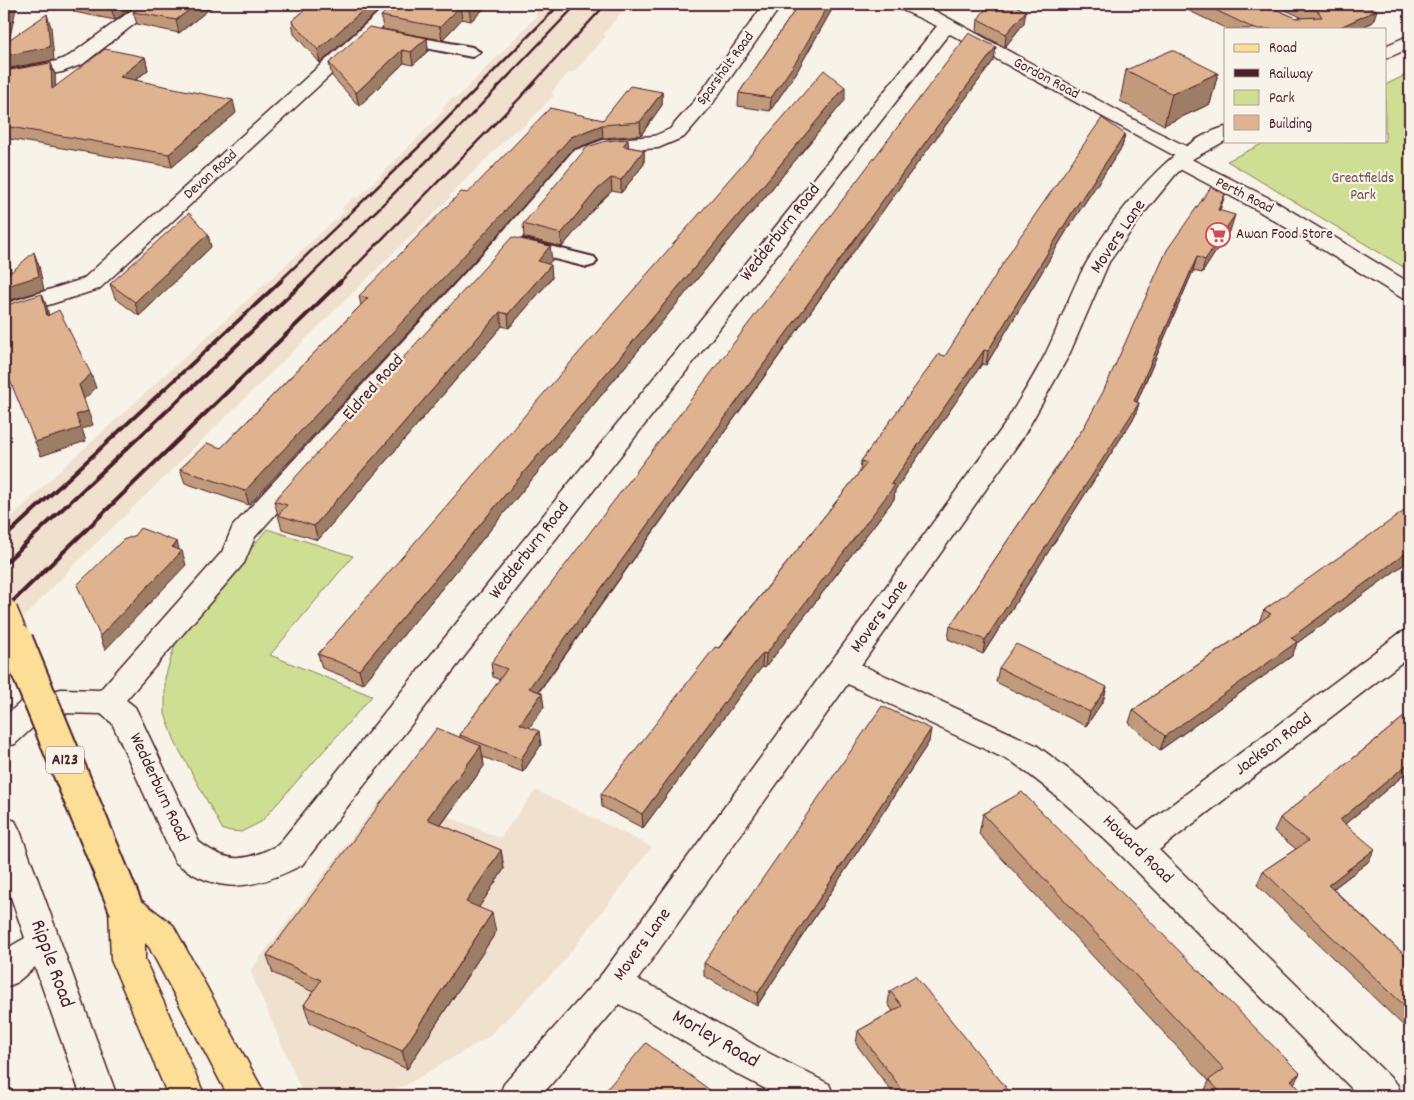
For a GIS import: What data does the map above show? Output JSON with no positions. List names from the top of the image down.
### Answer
{
  "streets": {
    "main road": ["A123"],
    "street": [
      "Sparsholt Road",
      "Gordon Road",
      "Devon Road",
      "Perth Road",
      "Wedderburn Road",
      "Movers Lane",
      "Eldred Road",
      "Jackson Road",
      "Howard Road",
      "Ripple Road",
      "Morley Road"
    ]
  },
  "crossings": [
    ["Sparsholt Road", "Eldred Road"],
    ["Gordon Road", "Perth Road"],
    ["Gordon Road", "Wedderburn Road"],
    ["Gordon Road", "Movers Lane"],
    ["Perth Road", "Movers Lane"],
    ["Wedderburn Road", "Eldred Road"],
    ["Movers Lane", "Howard Road"],
    ["Movers Lane", "Morley Road"],
    ["Jackson Road", "Howard Road"]
  ],
  "parks": ["Greatfields Park"],
  "places": {
    "supermarket": ["Awan Food Store"]
  },
  "legend": [
    "Road",
    "Railway",
    "Park",
    "Building"
  ]
}
